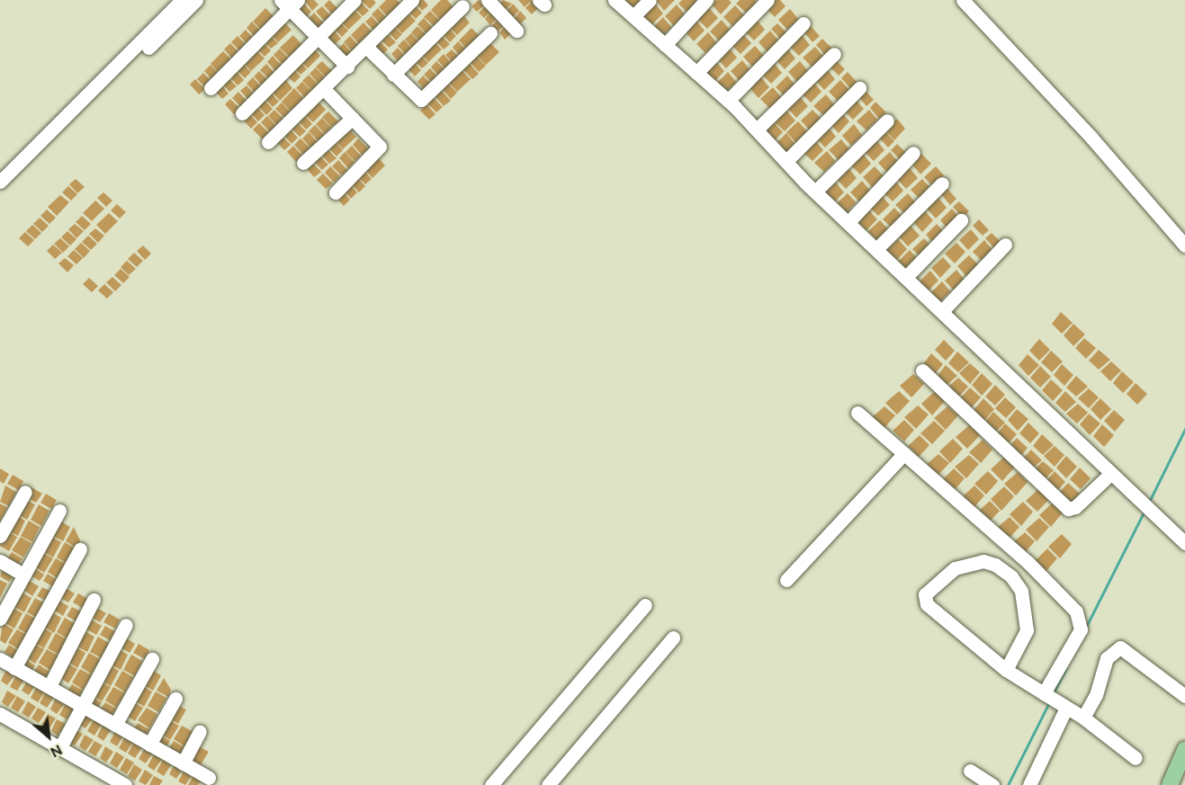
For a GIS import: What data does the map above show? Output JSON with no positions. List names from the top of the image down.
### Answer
{
  "north": "bottom right"
}
